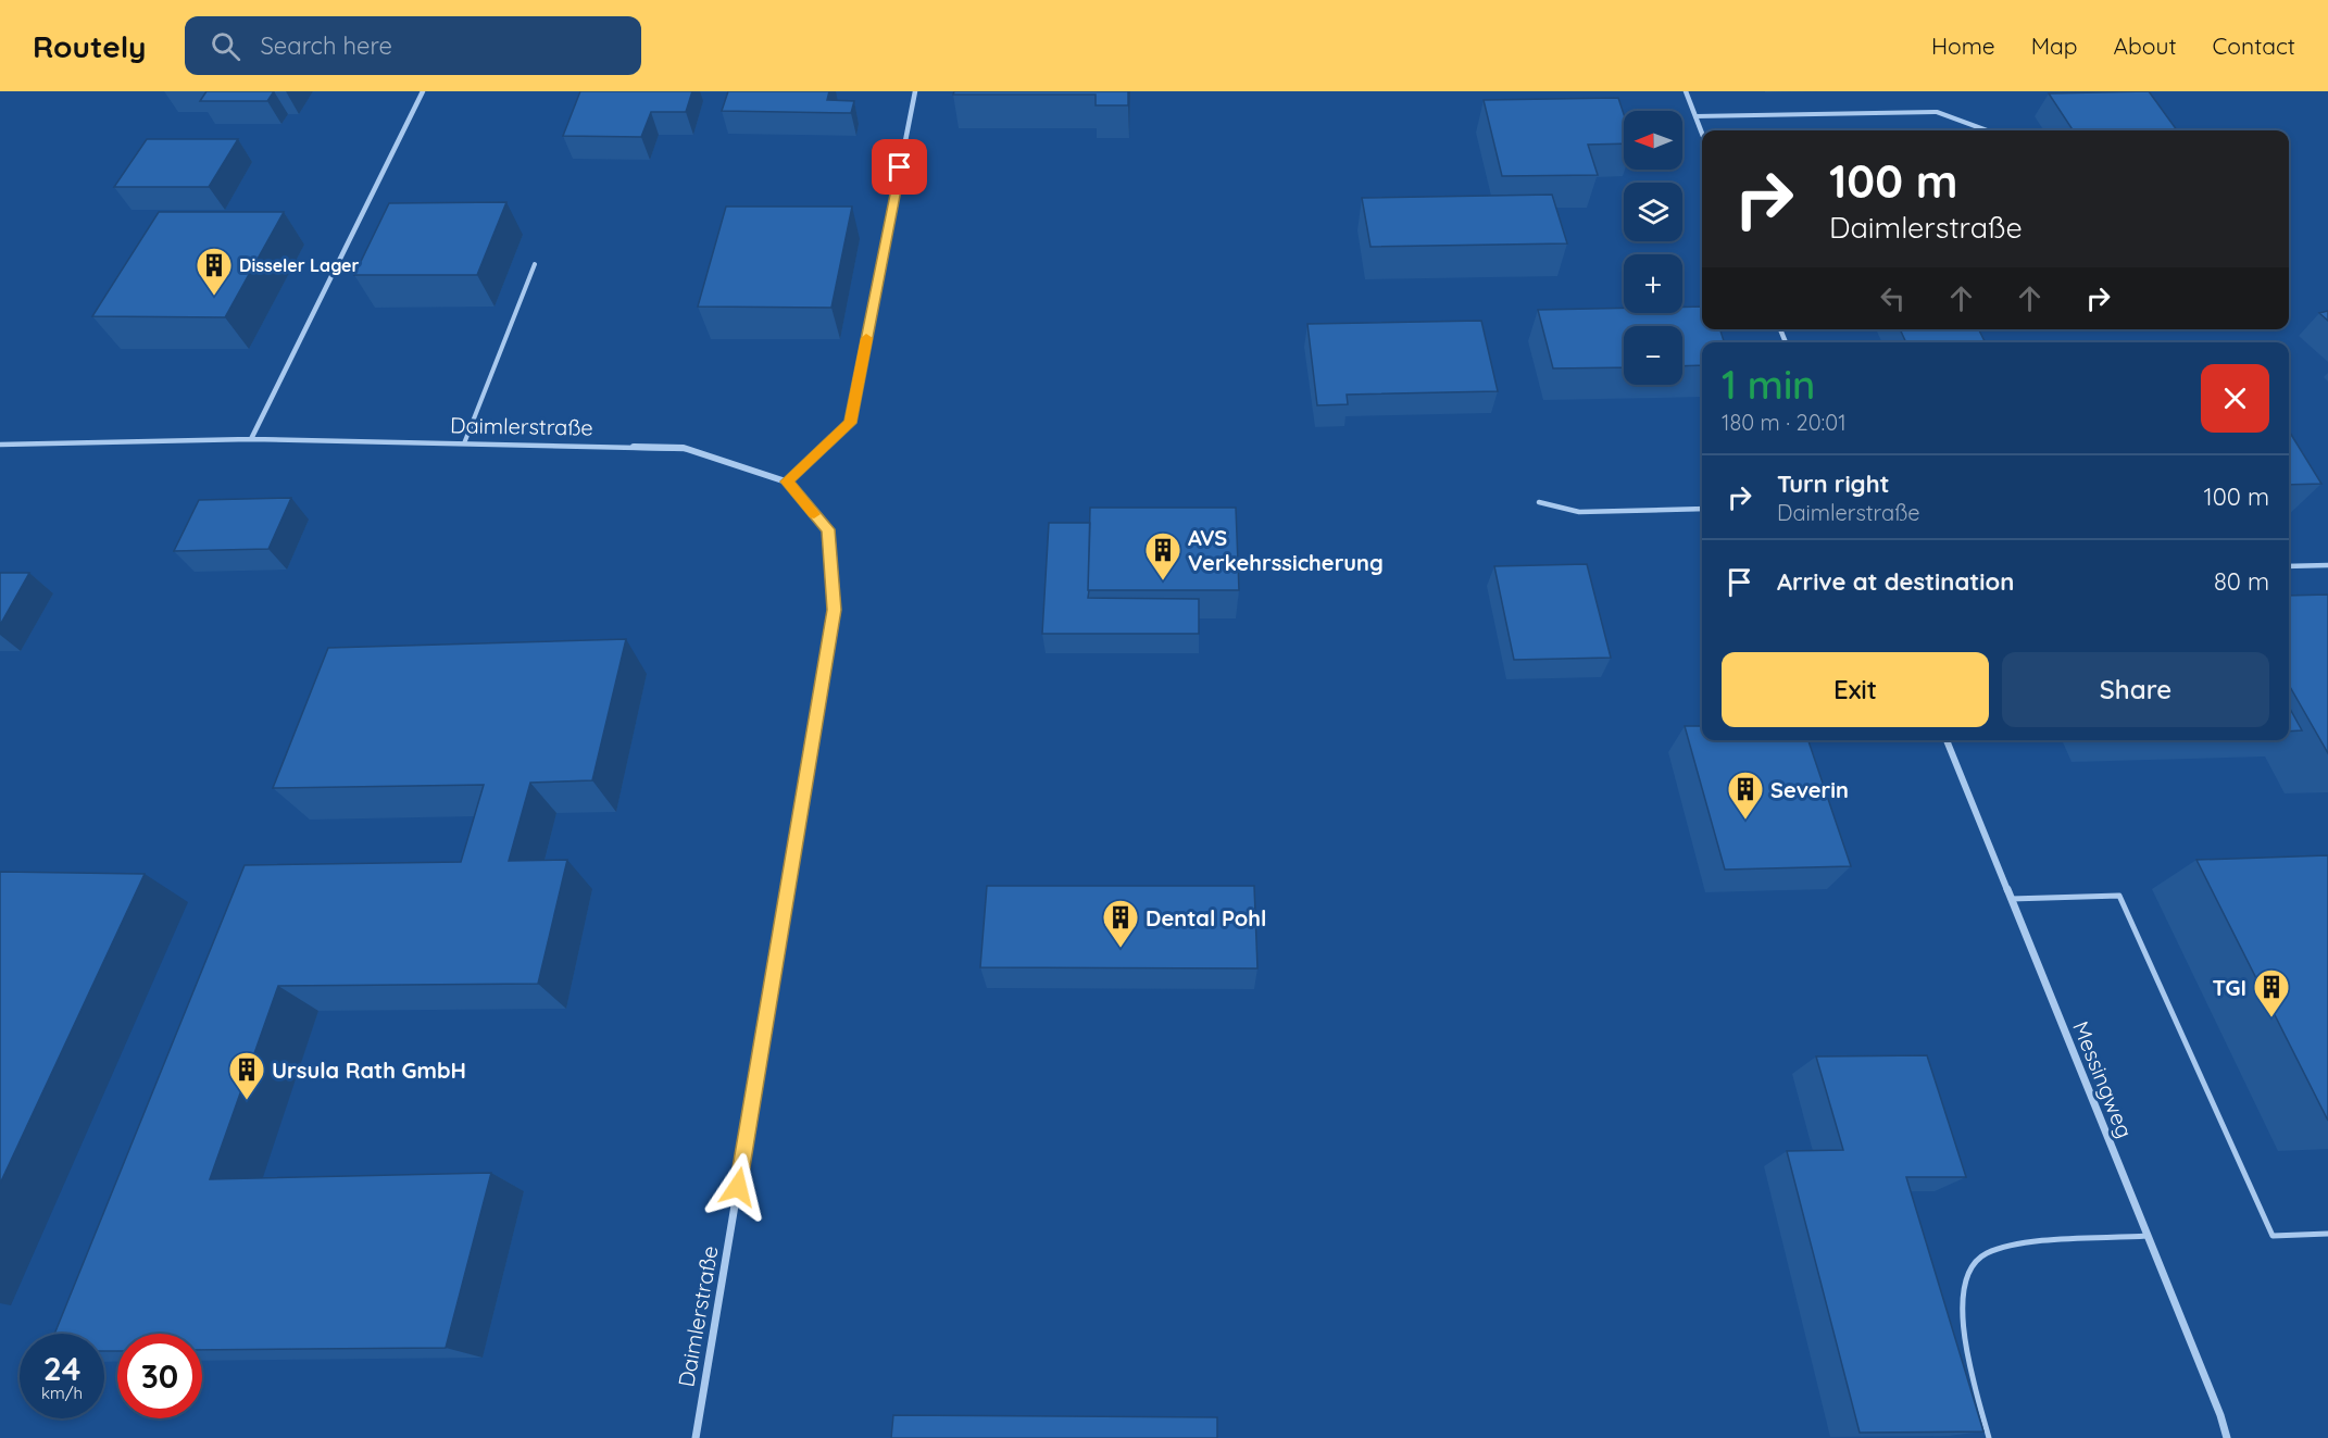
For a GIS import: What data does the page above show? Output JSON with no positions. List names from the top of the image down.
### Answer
{
  "streets": {
    "street": ["Daimlerstraße", "Messingweg"]
  },
  "places": {
    "building": [
      "Disseler Lager",
      "AVS Verkehrssicherung",
      "Severin",
      "Dental Pohl",
      "TGI",
      "Ursula Rath GmbH"
    ]
  },
  "north": "left",
  "page": {
    "header": "Routely",
    "search": "Search here",
    "nav": [
      "Home",
      "Map",
      "About",
      "Contact"
    ],
    "map_buttons": ["+", "−"],
    "turn": ["100 m", "Daimlerstraße"],
    "heading": ["1 min", "180 m · 20:01"],
    "list": [
      {
        "name": "Turn right",
        "note": "Daimlerstraße",
        "value": "100 m"
      },
      {
        "name": "Arrive at destination",
        "value": "80 m"
      }
    ],
    "buttons": ["Exit", "Share"],
    "speed": "24 km/h",
    "limit": "30"
  }
}
